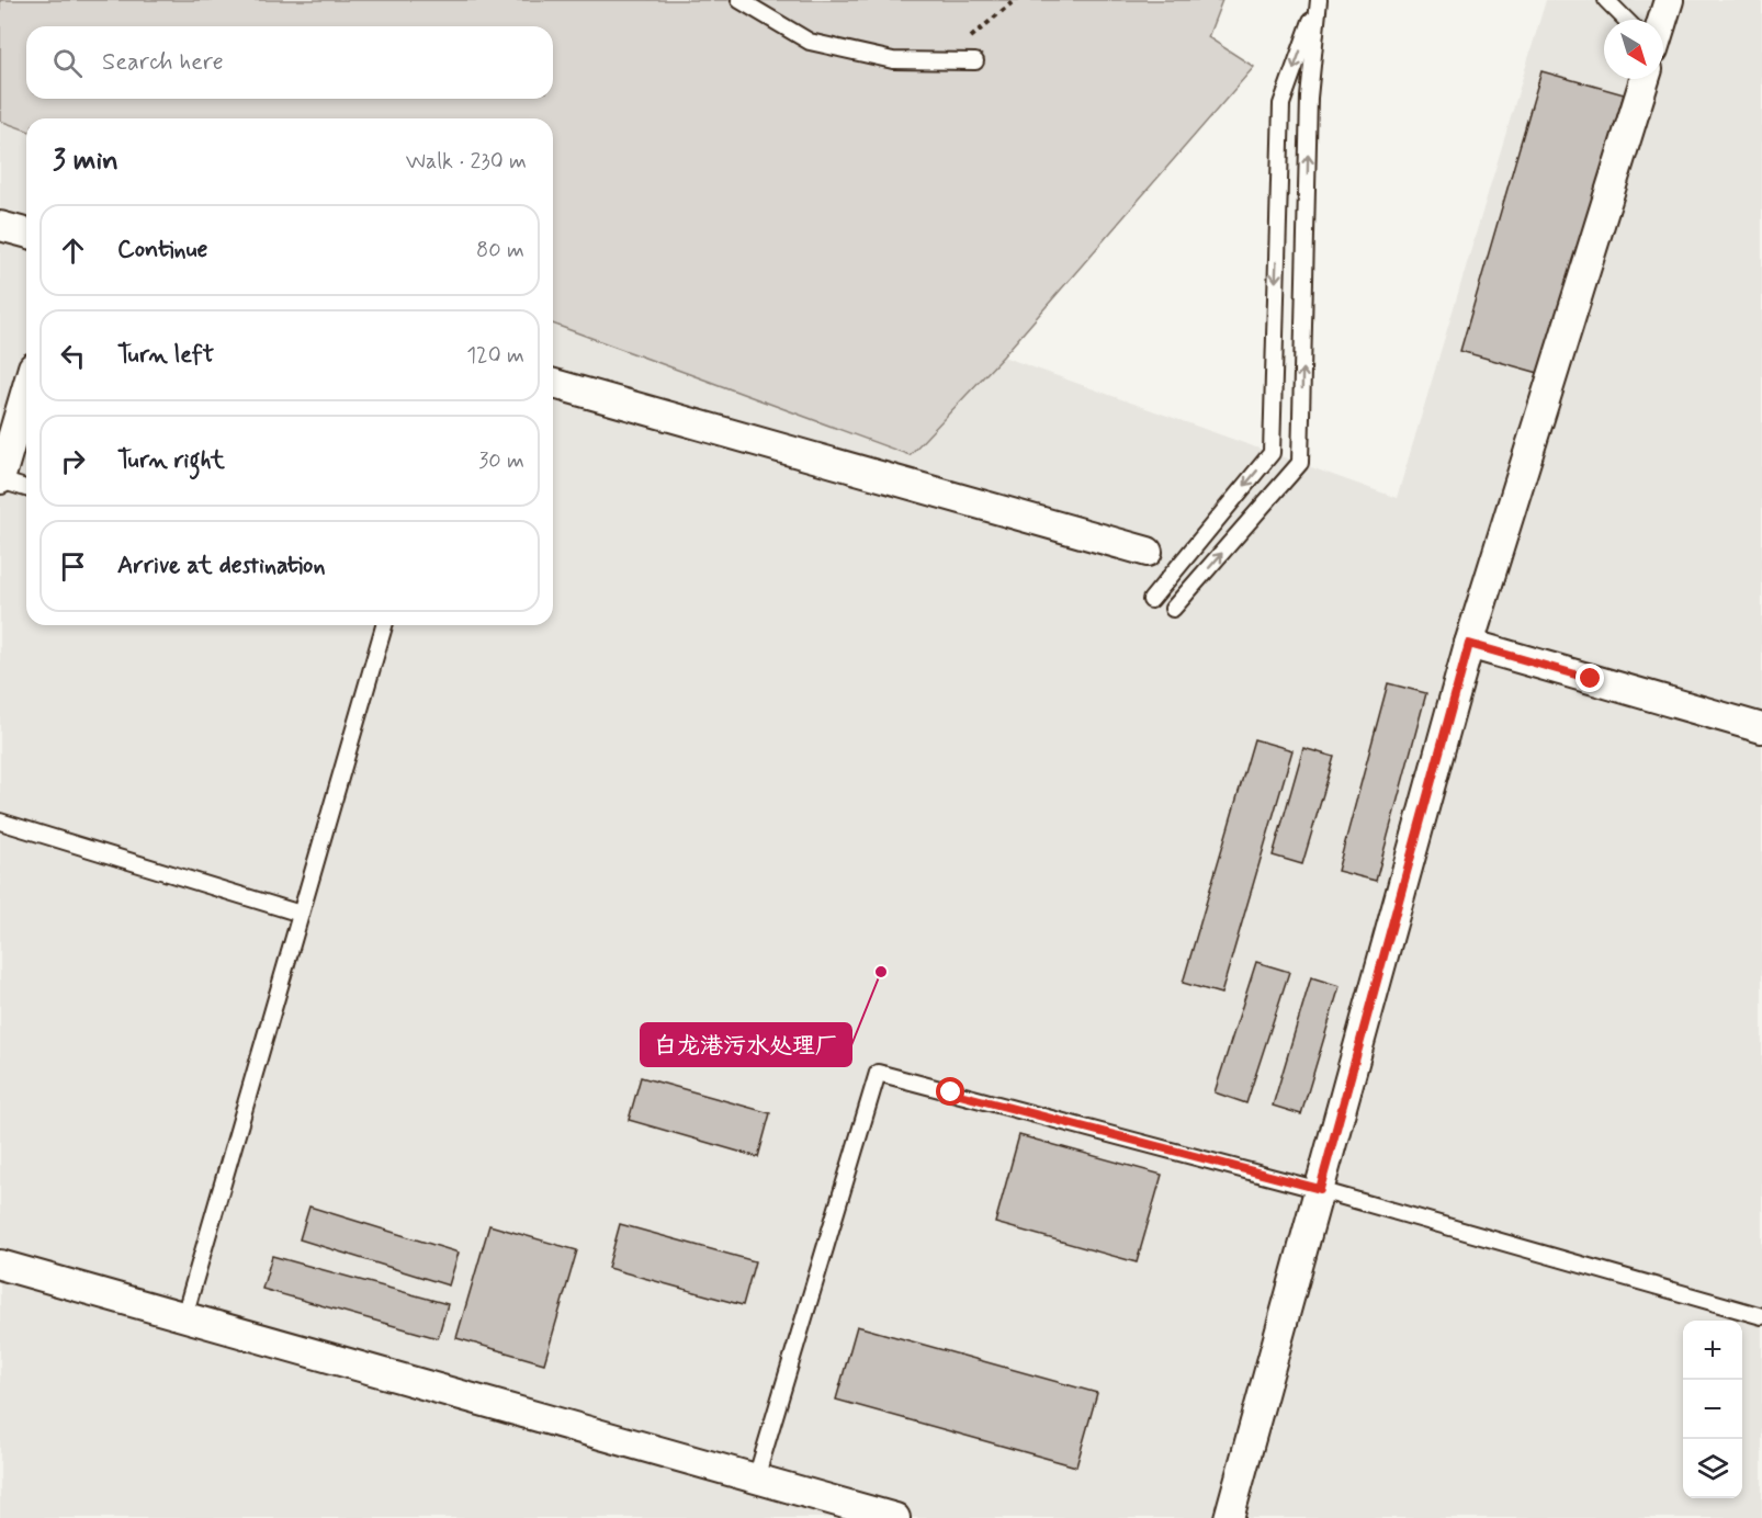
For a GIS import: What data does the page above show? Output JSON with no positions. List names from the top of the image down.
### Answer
{
  "places": ["白龙港污水处理厂"],
  "north": "bottom right",
  "page": {
    "search": "Search here",
    "heading": ["3 min", "Walk · 230 m"],
    "list": [
      ["Continue", "80 m"],
      ["Turn left", "120 m"],
      ["Turn right", "30 m"],
      "Arrive at destination"
    ],
    "map_buttons": ["+", "−"]
  }
}
